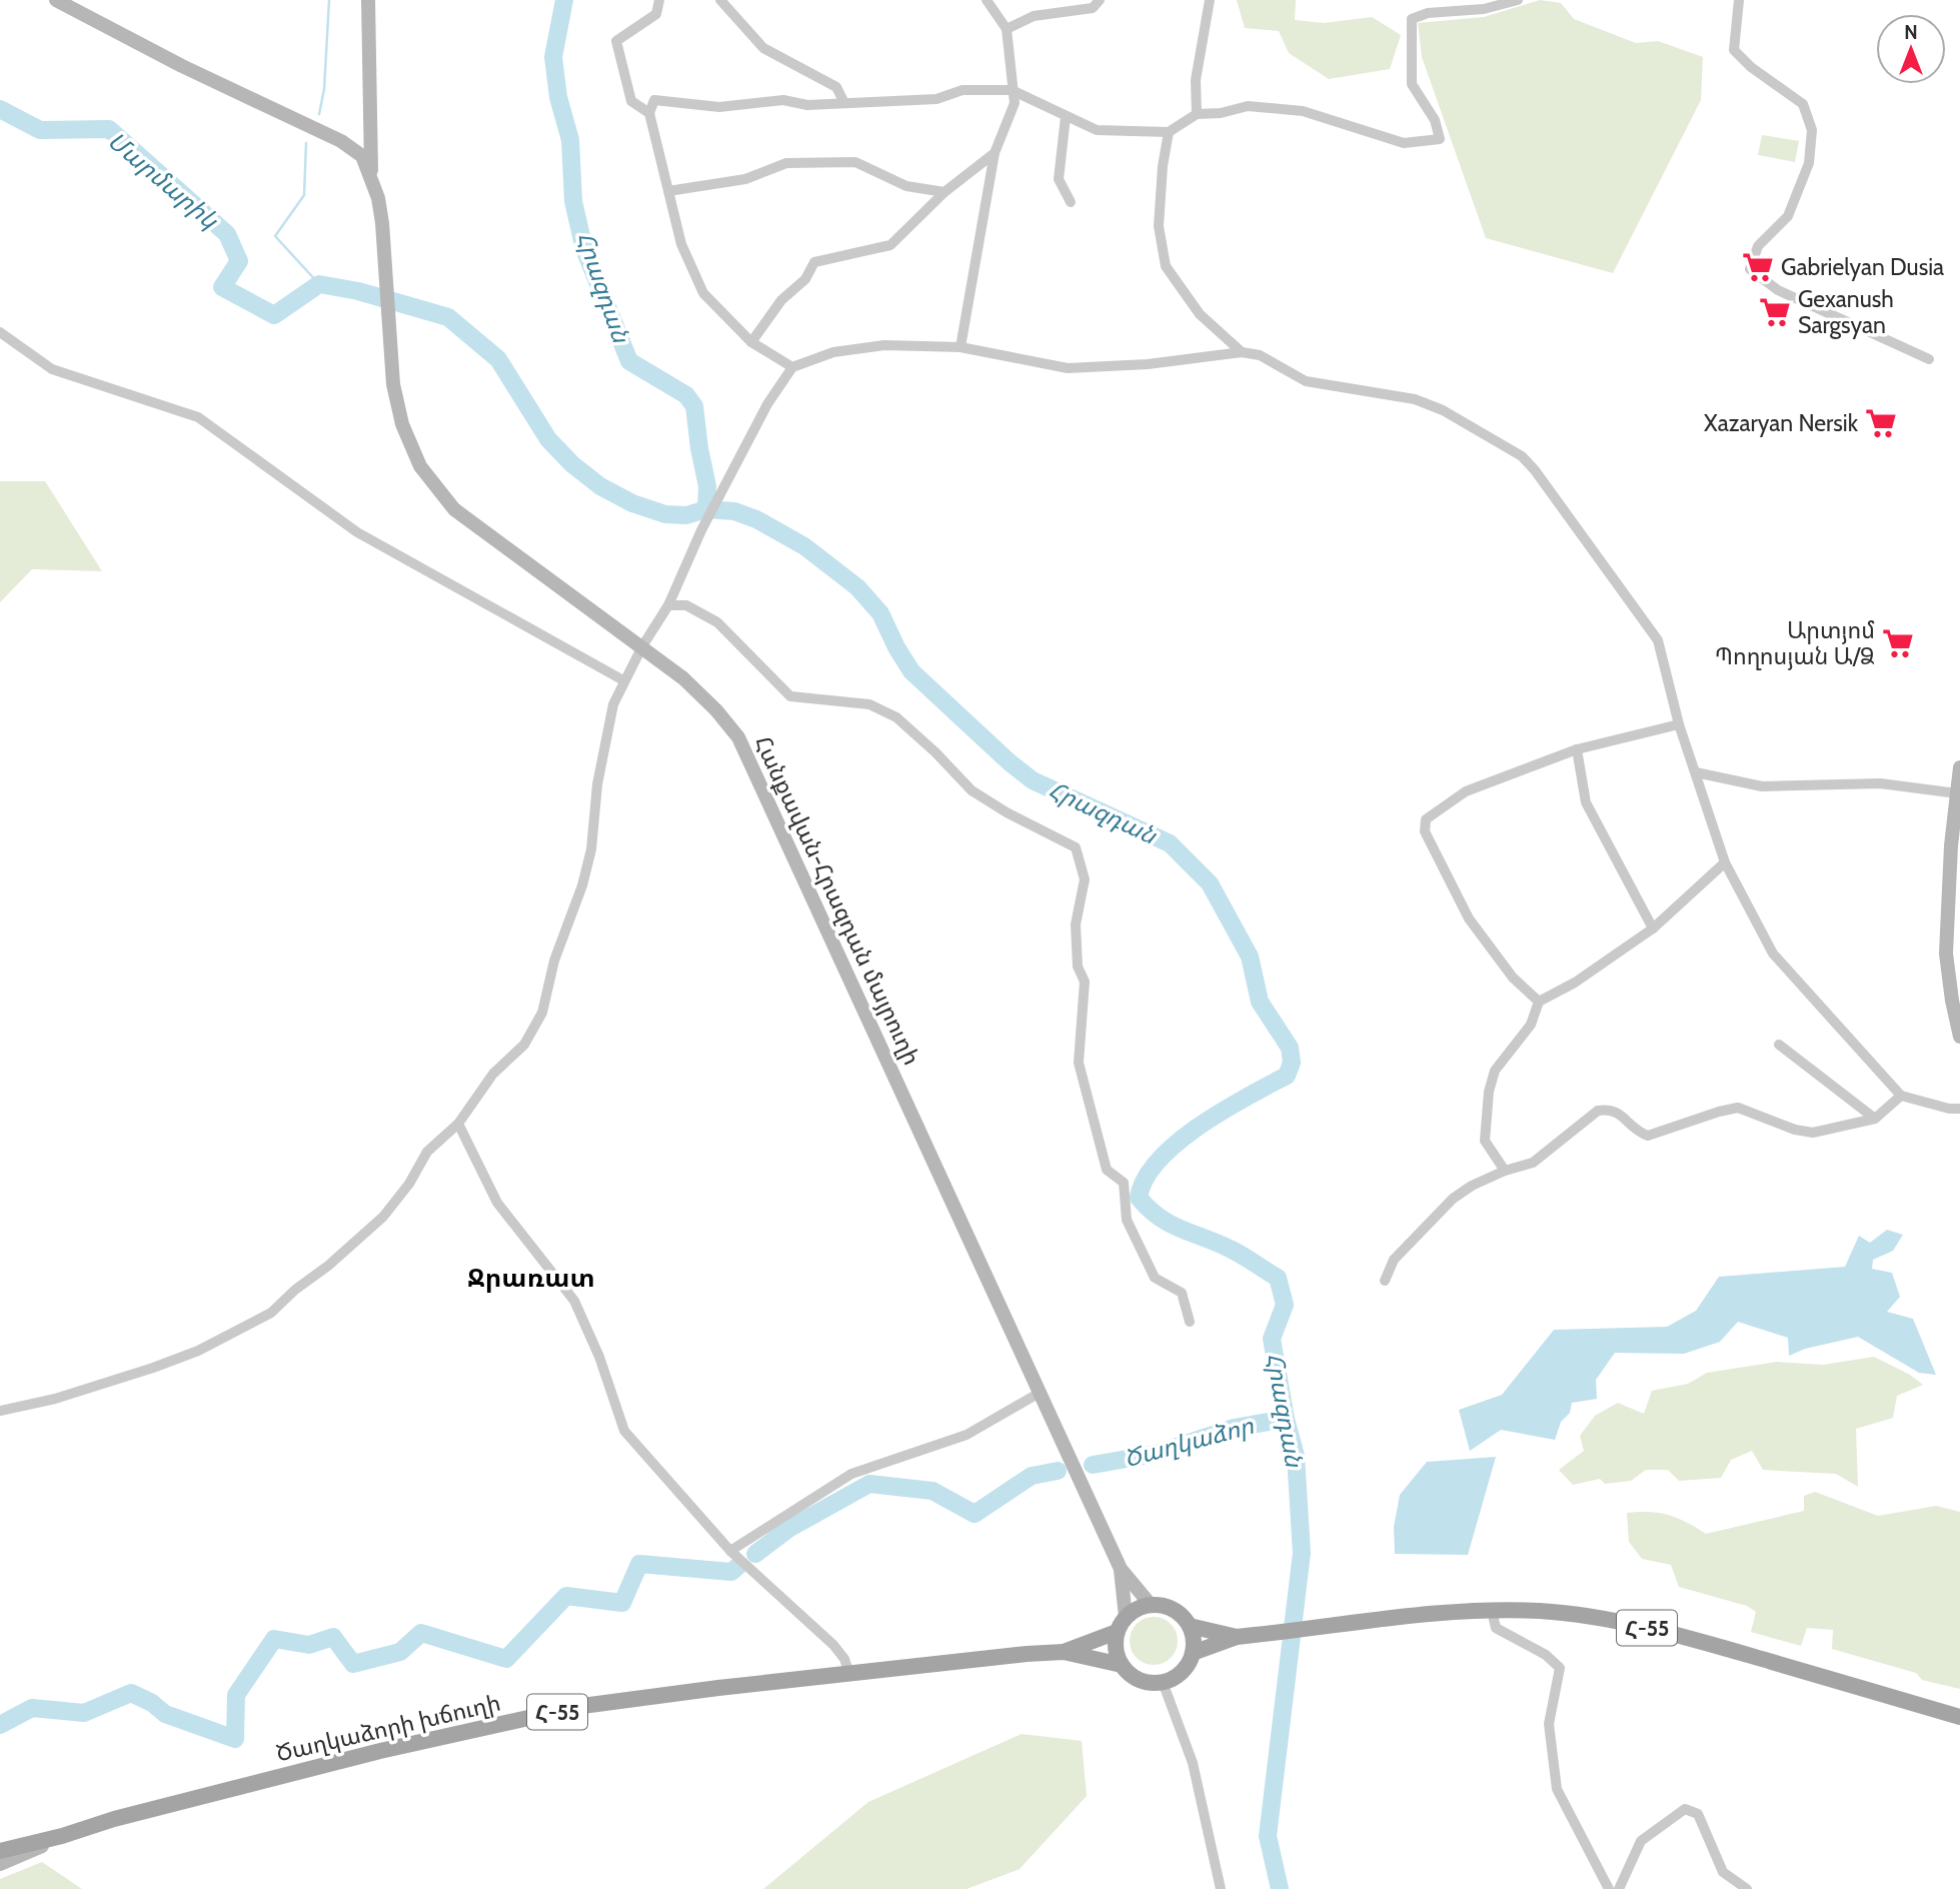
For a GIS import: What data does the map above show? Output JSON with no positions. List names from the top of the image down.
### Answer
{
  "streets": {
    "main road": ["Հանքավան-Հրազդան մայրուղի", "Հ-55", "Ծաղկաձորի խճուղի"]
  },
  "crossings": [
    ["Հանքավան-Հրազդան մայրուղի", "Հ-55"],
    ["Հանքավան-Հրազդան մայրուղի", "Ծաղկաձորի խճուղի"],
    ["Հ-55", "Ծաղկաձորի խճուղի"]
  ],
  "districts": ["Ջրառատ"],
  "water": ["Մարմարիկ", "Հրազդան", "Ծաղկաձոր"],
  "places": {
    "supermarket": [
      "Gabrielyan Dusia",
      "Gexanush Sargsyan",
      "Xazaryan Nersik",
      "Արտյոմ Պողոսյան Ա/Ձ"
    ]
  },
  "north": "top"
}
